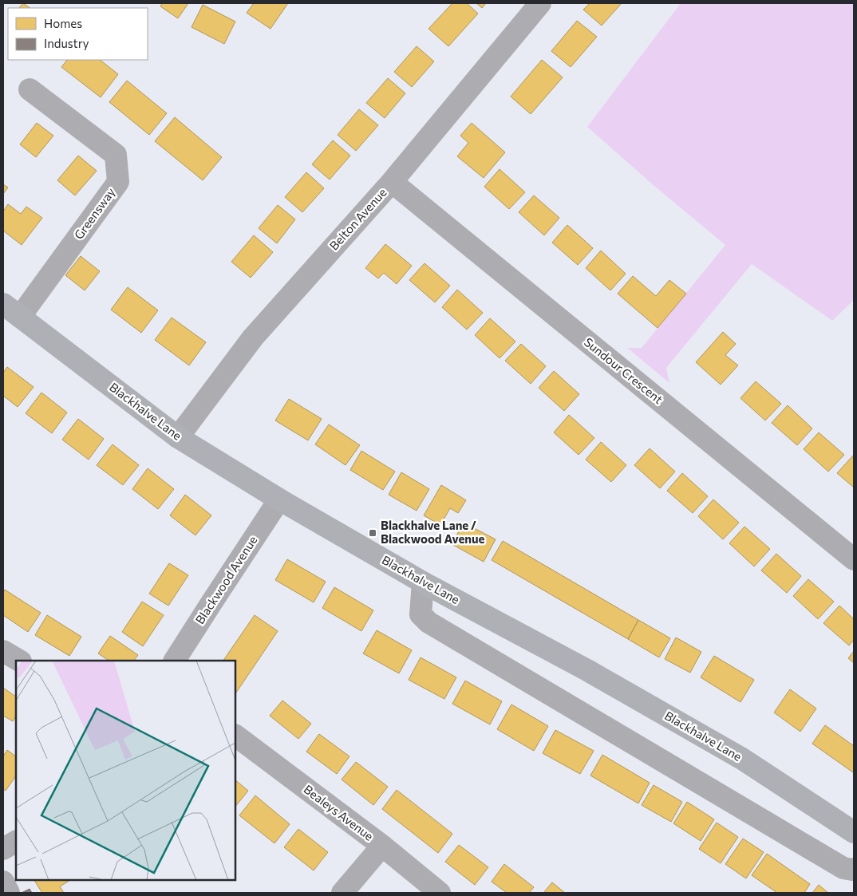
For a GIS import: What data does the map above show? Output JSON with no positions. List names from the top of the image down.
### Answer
{
  "streets": {
    "main road": ["Blackhalve Lane"],
    "street": [
      "Greensway",
      "Belton Avenue",
      "Sundour Crescent",
      "Blackwood Avenue",
      "Bealeys Avenue"
    ]
  },
  "crossings": [
    ["Greensway", "Blackhalve Lane"],
    ["Belton Avenue", "Sundour Crescent"],
    ["Belton Avenue", "Blackhalve Lane"],
    ["Blackhalve Lane", "Blackwood Avenue"]
  ],
  "places": {
    "transit": ["Blackhalve Lane / Blackwood Avenue"]
  },
  "legend": ["Homes", "Industry"]
}
